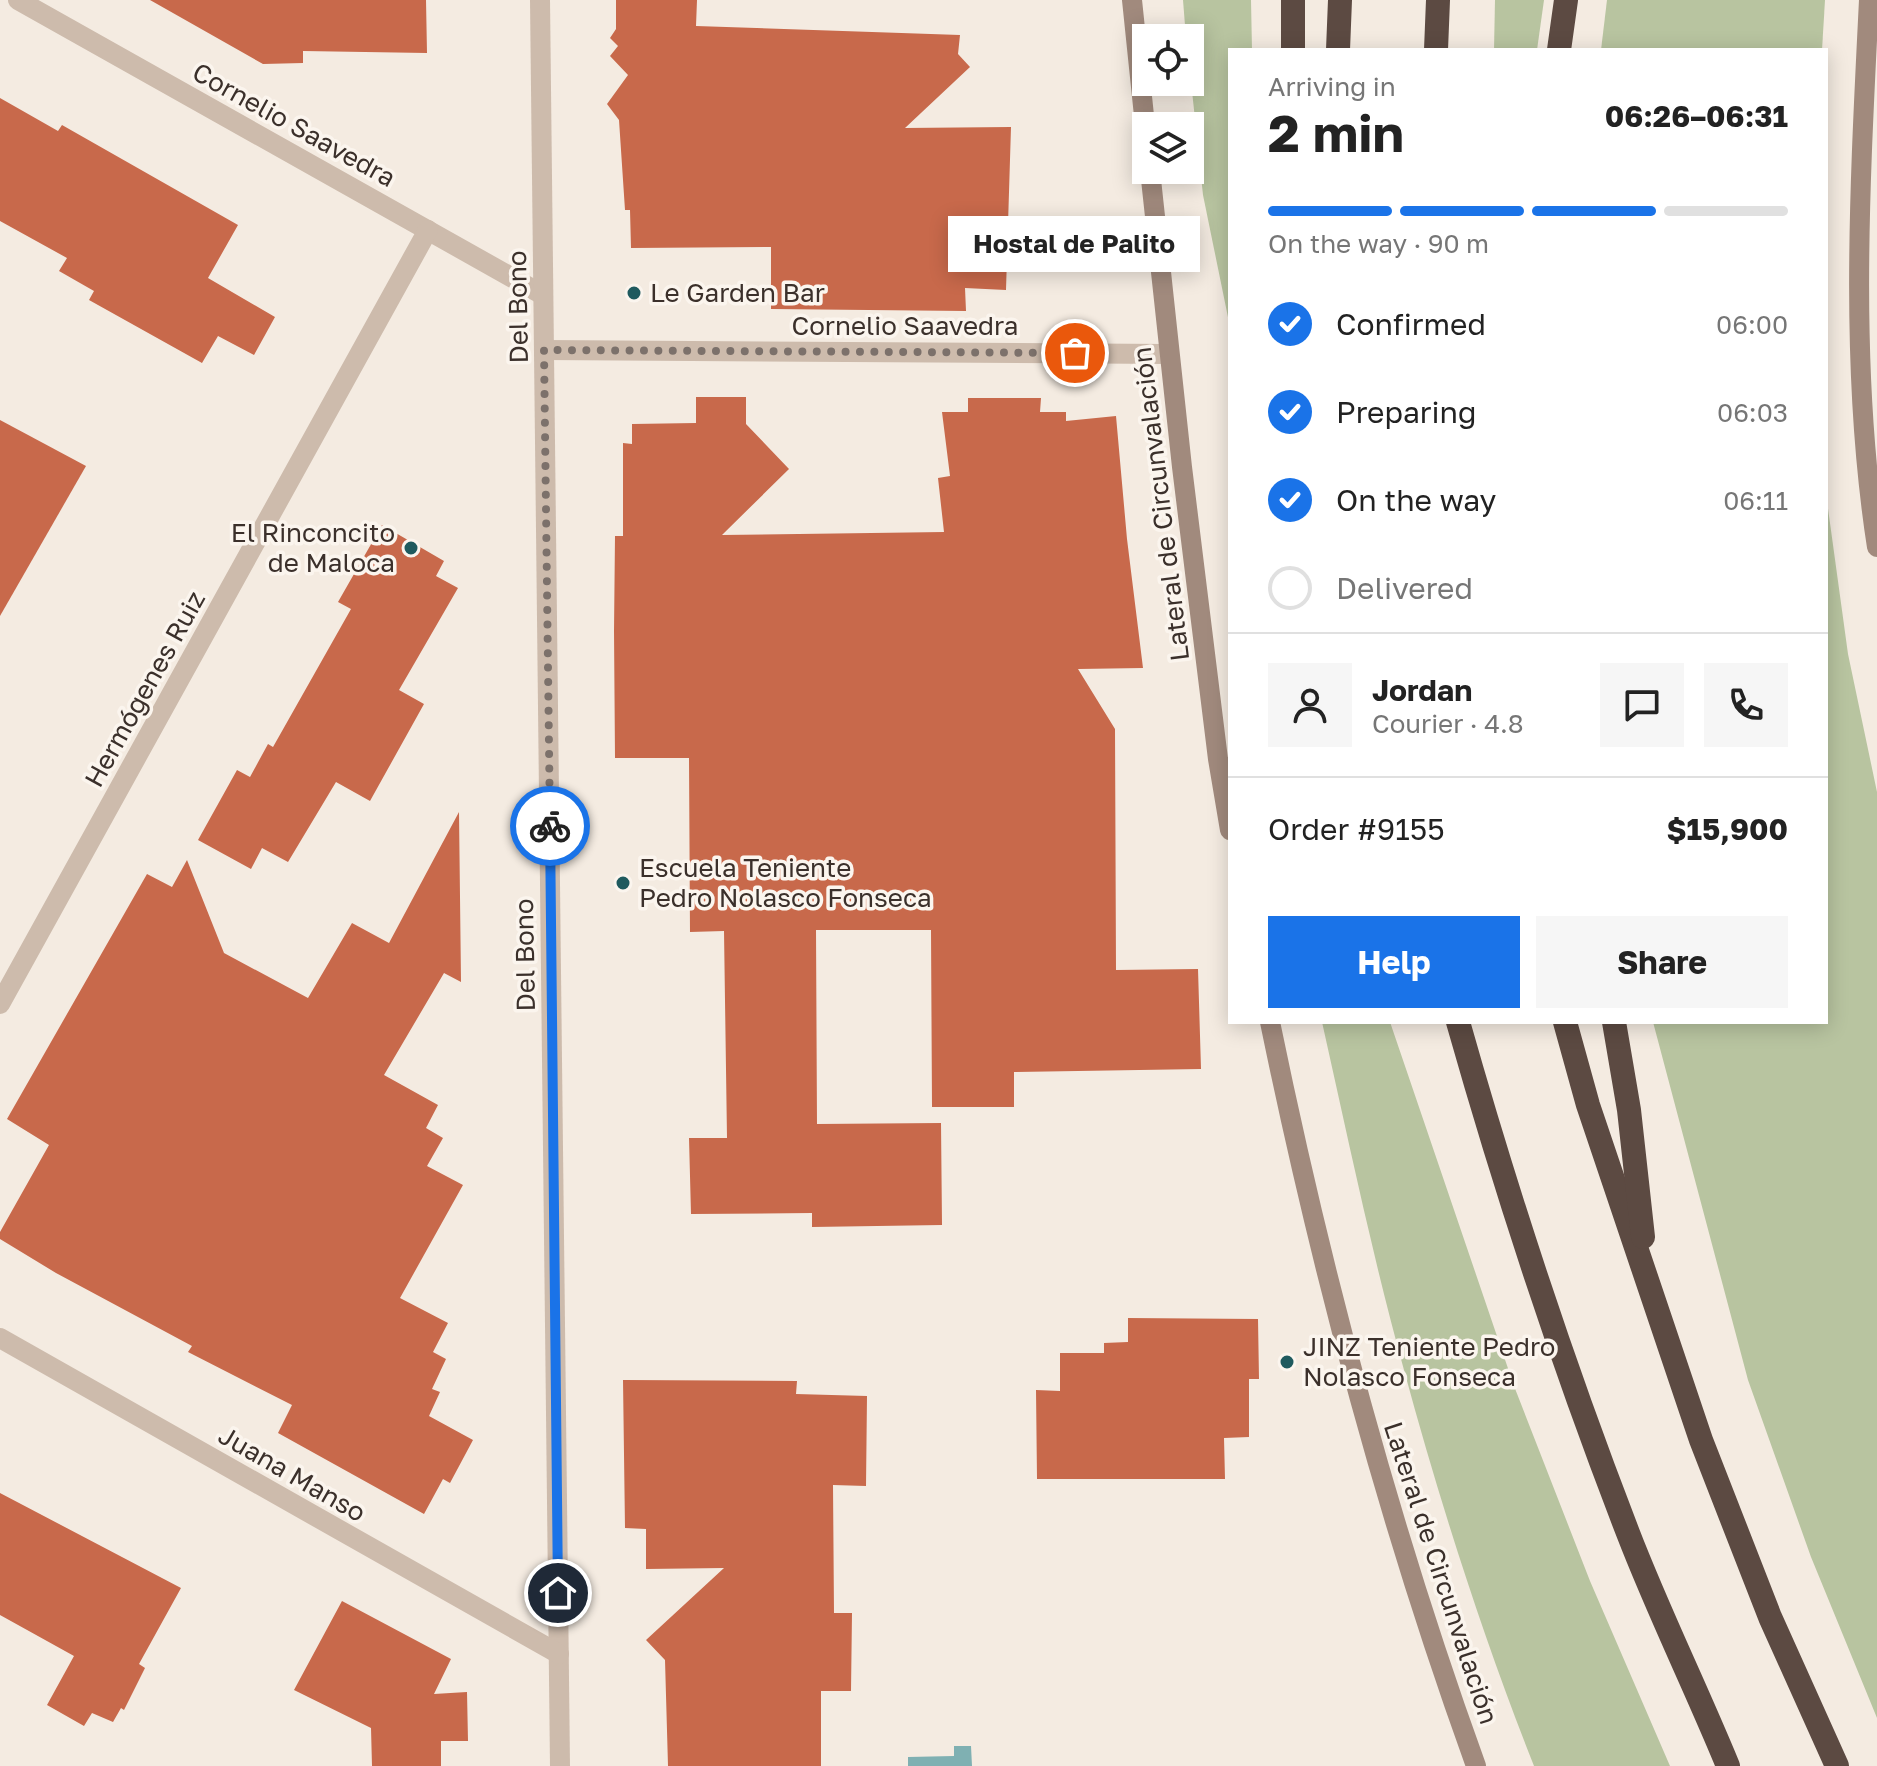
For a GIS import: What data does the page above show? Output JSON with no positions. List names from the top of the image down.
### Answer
{
  "streets": {
    "street": [
      "Cornelio Saavedra",
      "Del Bono",
      "Lateral de Circunvalación",
      "Hermógenes Ruiz",
      "Juana Manso"
    ]
  },
  "crossings": [
    ["Cornelio Saavedra", "Del Bono"],
    ["Cornelio Saavedra", "Lateral de Circunvalación"],
    ["Cornelio Saavedra", "Hermógenes Ruiz"],
    ["Del Bono", "Juana Manso"]
  ],
  "places": [
    "Le Garden Bar",
    "Hostal de Palito",
    "El Rinconcito de Maloca",
    "Escuela Teniente Pedro Nolasco Fonseca",
    "JINZ Teniente Pedro Nolasco Fonseca"
  ],
  "page": {
    "heading": ["2 min", "Arriving in", "06:26–06:31"],
    "panel": [
      "Jordan",
      "Courier · 4.8",
      "Order #9155",
      "$15,900"
    ],
    "bar": "On the way · 90 m",
    "bubble": "Hostal de Palito",
    "list": [
      ["Confirmed", "06:00"],
      ["Preparing", "06:03"],
      ["On the way", "06:11"],
      "Delivered"
    ],
    "buttons": ["Help", "Share"]
  }
}
